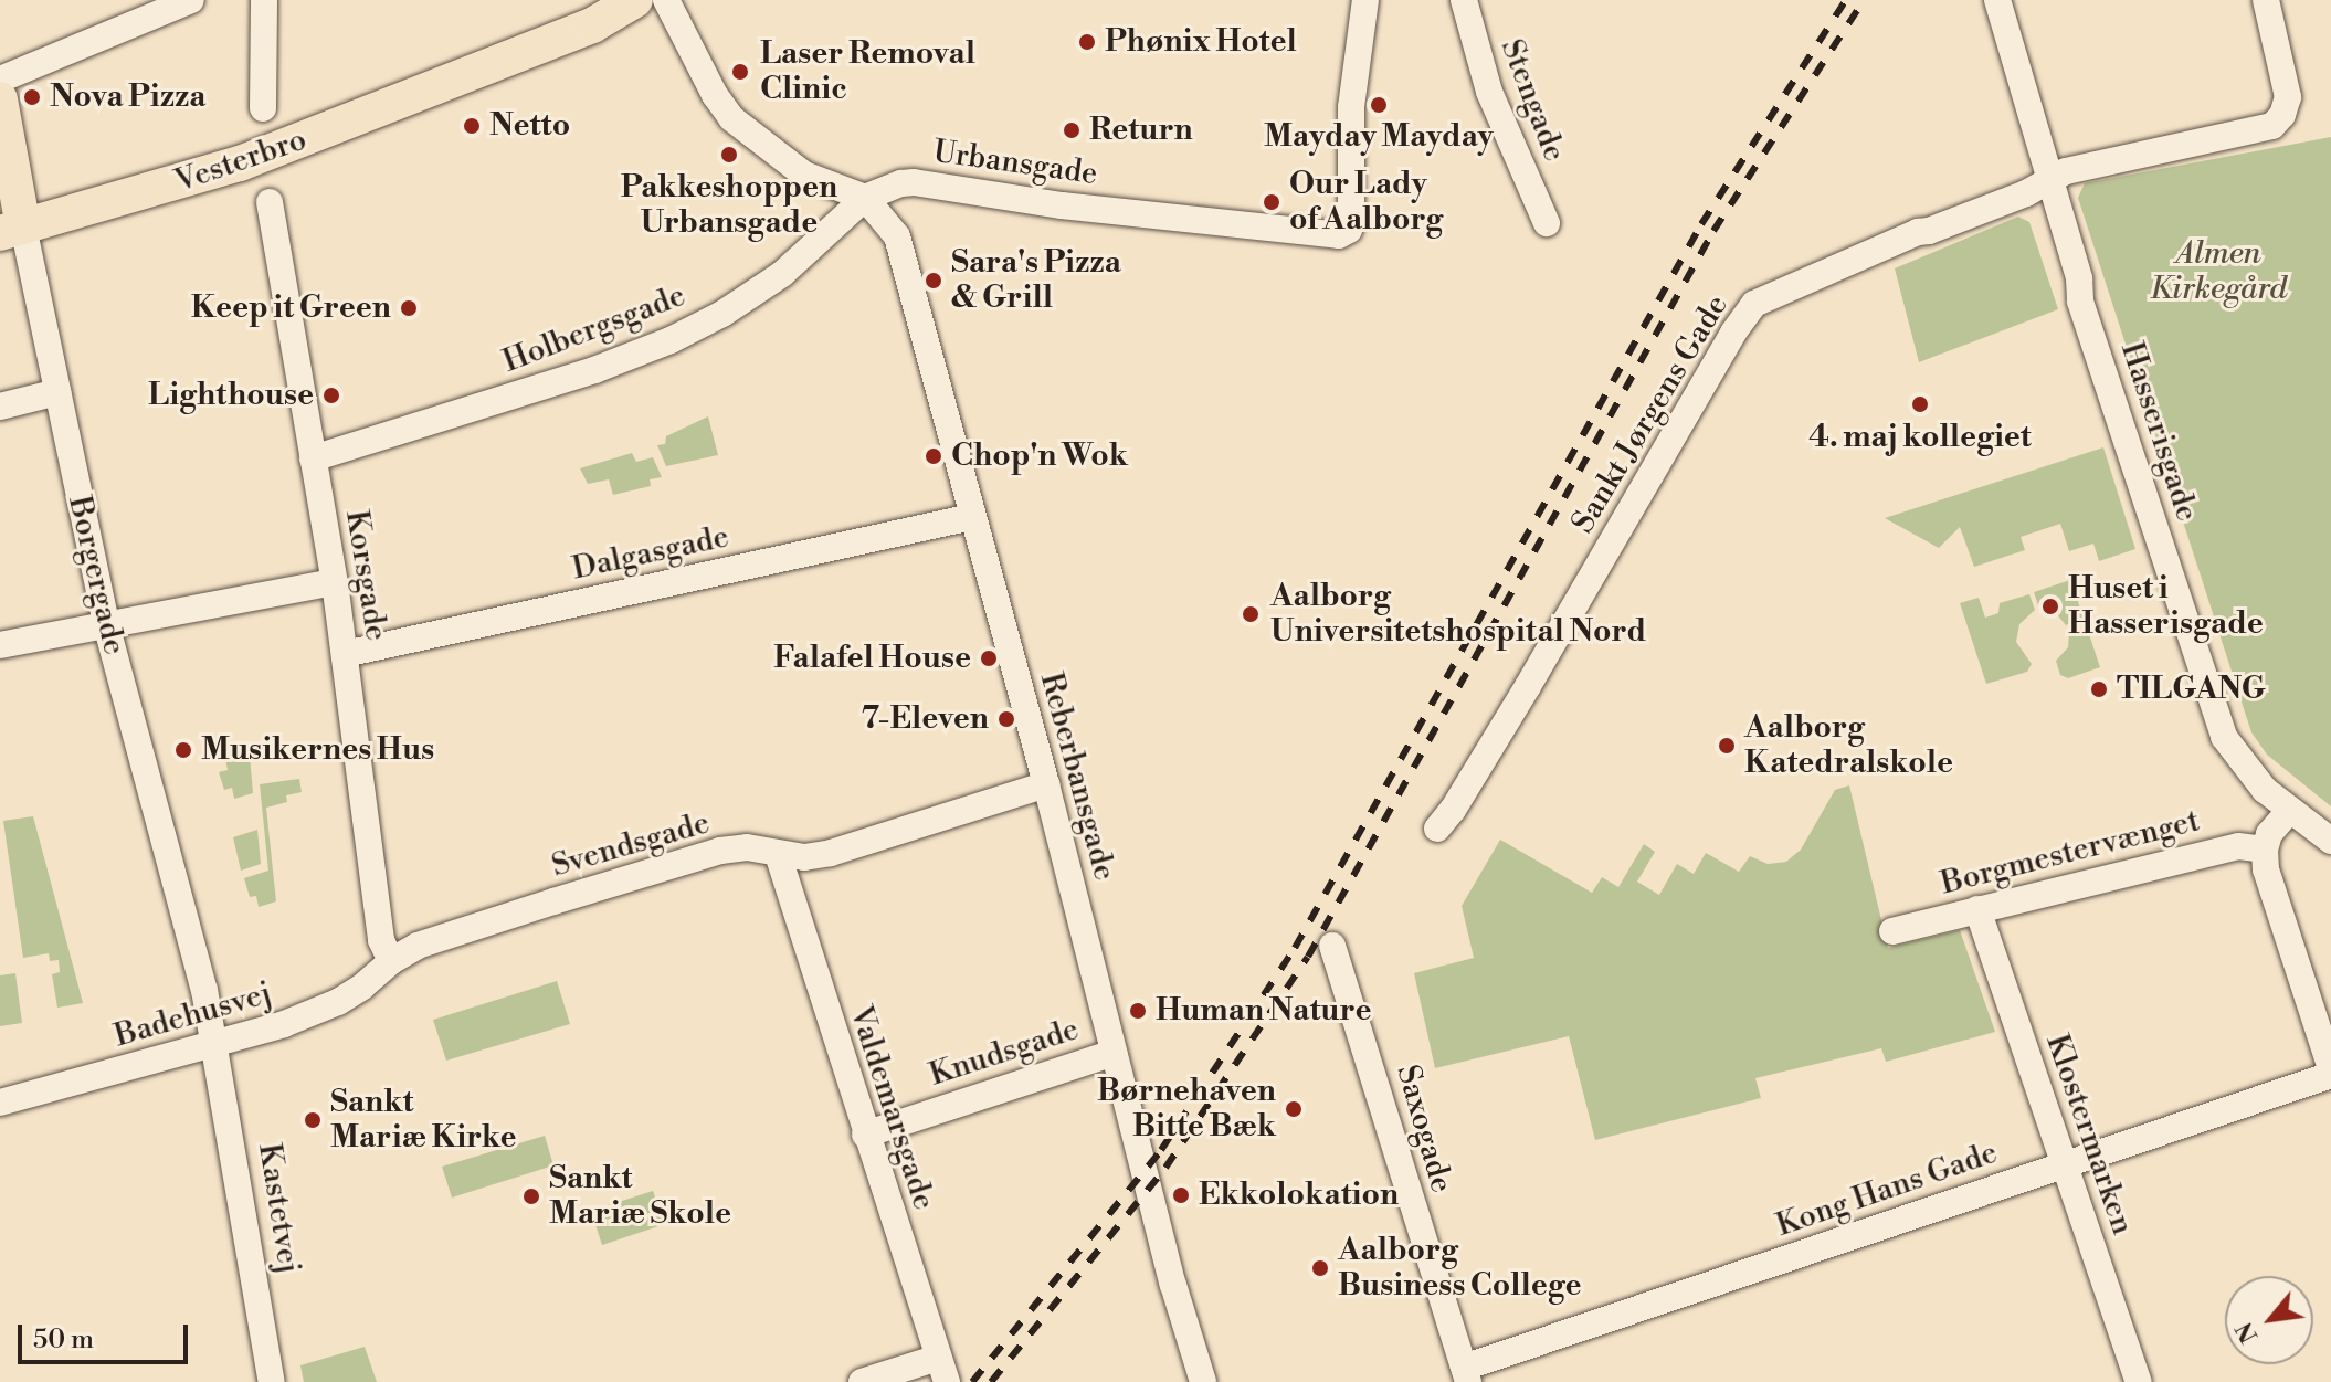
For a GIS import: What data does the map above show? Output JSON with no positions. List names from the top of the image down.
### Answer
{
  "streets": {
    "main road": ["Vesterbro", "Borgergade"],
    "street": [
      "Stengade",
      "Urbansgade",
      "Holbergsgade",
      "Sankt Jørgens Gade",
      "Hasserisgade",
      "Dalgasgade",
      "Korsgade",
      "Reberbansgade",
      "Svendsgade",
      "Borgmestervænget",
      "Badehusvej",
      "Knudsgade",
      "Valdemarsgade",
      "Saxogade",
      "Klostermarken",
      "Kong Hans Gade",
      "Kastetvej"
    ]
  },
  "crossings": [
    ["Vesterbro", "Borgergade"],
    ["Urbansgade", "Holbergsgade"],
    ["Urbansgade", "Reberbansgade"],
    ["Holbergsgade", "Korsgade"],
    ["Holbergsgade", "Reberbansgade"],
    ["Sankt Jørgens Gade", "Hasserisgade"],
    ["Dalgasgade", "Korsgade"],
    ["Dalgasgade", "Reberbansgade"],
    ["Borgergade", "Badehusvej"],
    ["Borgergade", "Kastetvej"],
    ["Korsgade", "Svendsgade"],
    ["Korsgade", "Badehusvej"],
    ["Reberbansgade", "Svendsgade"],
    ["Reberbansgade", "Knudsgade"],
    ["Svendsgade", "Badehusvej"],
    ["Svendsgade", "Valdemarsgade"],
    ["Borgmestervænget", "Klostermarken"],
    ["Badehusvej", "Kastetvej"],
    ["Knudsgade", "Valdemarsgade"],
    ["Saxogade", "Kong Hans Gade"],
    ["Klostermarken", "Kong Hans Gade"]
  ],
  "parks": ["Almen Kirkegård"],
  "places": [
    "Phønix Hotel",
    "Laser Removal Clinic",
    "Nova Pizza",
    "Mayday Mayday",
    "Netto",
    "Return",
    "Pakkeshoppen Urbansgade",
    "Our Lady of Aalborg",
    "Sara's Pizza & Grill",
    "Keep it Green",
    "Lighthouse",
    "4. maj kollegiet",
    "Chop'n Wok",
    "Huset i Hasserisgade",
    "Aalborg Universitetshospital Nord",
    "Falafel House",
    "TILGANG",
    "7-Eleven",
    "Aalborg Katedralskole",
    "Musikernes Hus",
    "Human Nature",
    "Børnehaven Bitte Bæk",
    "Sankt Mariæ Kirke",
    "Ekkolokation",
    "Sankt Mariæ Skole",
    "Aalborg Business College"
  ],
  "scale_bar": "50 m",
  "north": "bottom left"
}
